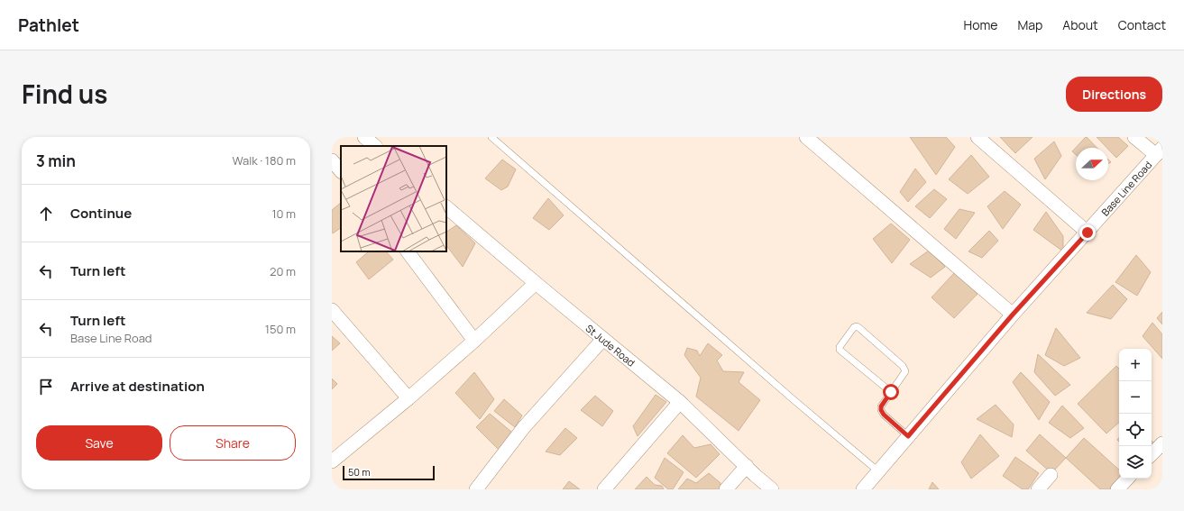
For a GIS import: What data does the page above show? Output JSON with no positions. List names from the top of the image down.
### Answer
{
  "streets": {
    "street": ["Base Line Road", "St Jude Road"]
  },
  "scale_bar": "50 m",
  "north": "right",
  "page": {
    "header": "Pathlet",
    "nav": [
      "Home",
      "Map",
      "About",
      "Contact"
    ],
    "title": "Find us",
    "buttons": [
      "Directions",
      ["Save", "Share"]
    ],
    "heading": ["3 min", "Walk · 180 m"],
    "list": [
      ["Continue", "10 m"],
      ["Turn left", "20 m"],
      ["Turn left", "Base Line Road", "150 m"],
      "Arrive at destination"
    ],
    "map_buttons": ["+", "−"],
    "scale": "50 m"
  }
}
